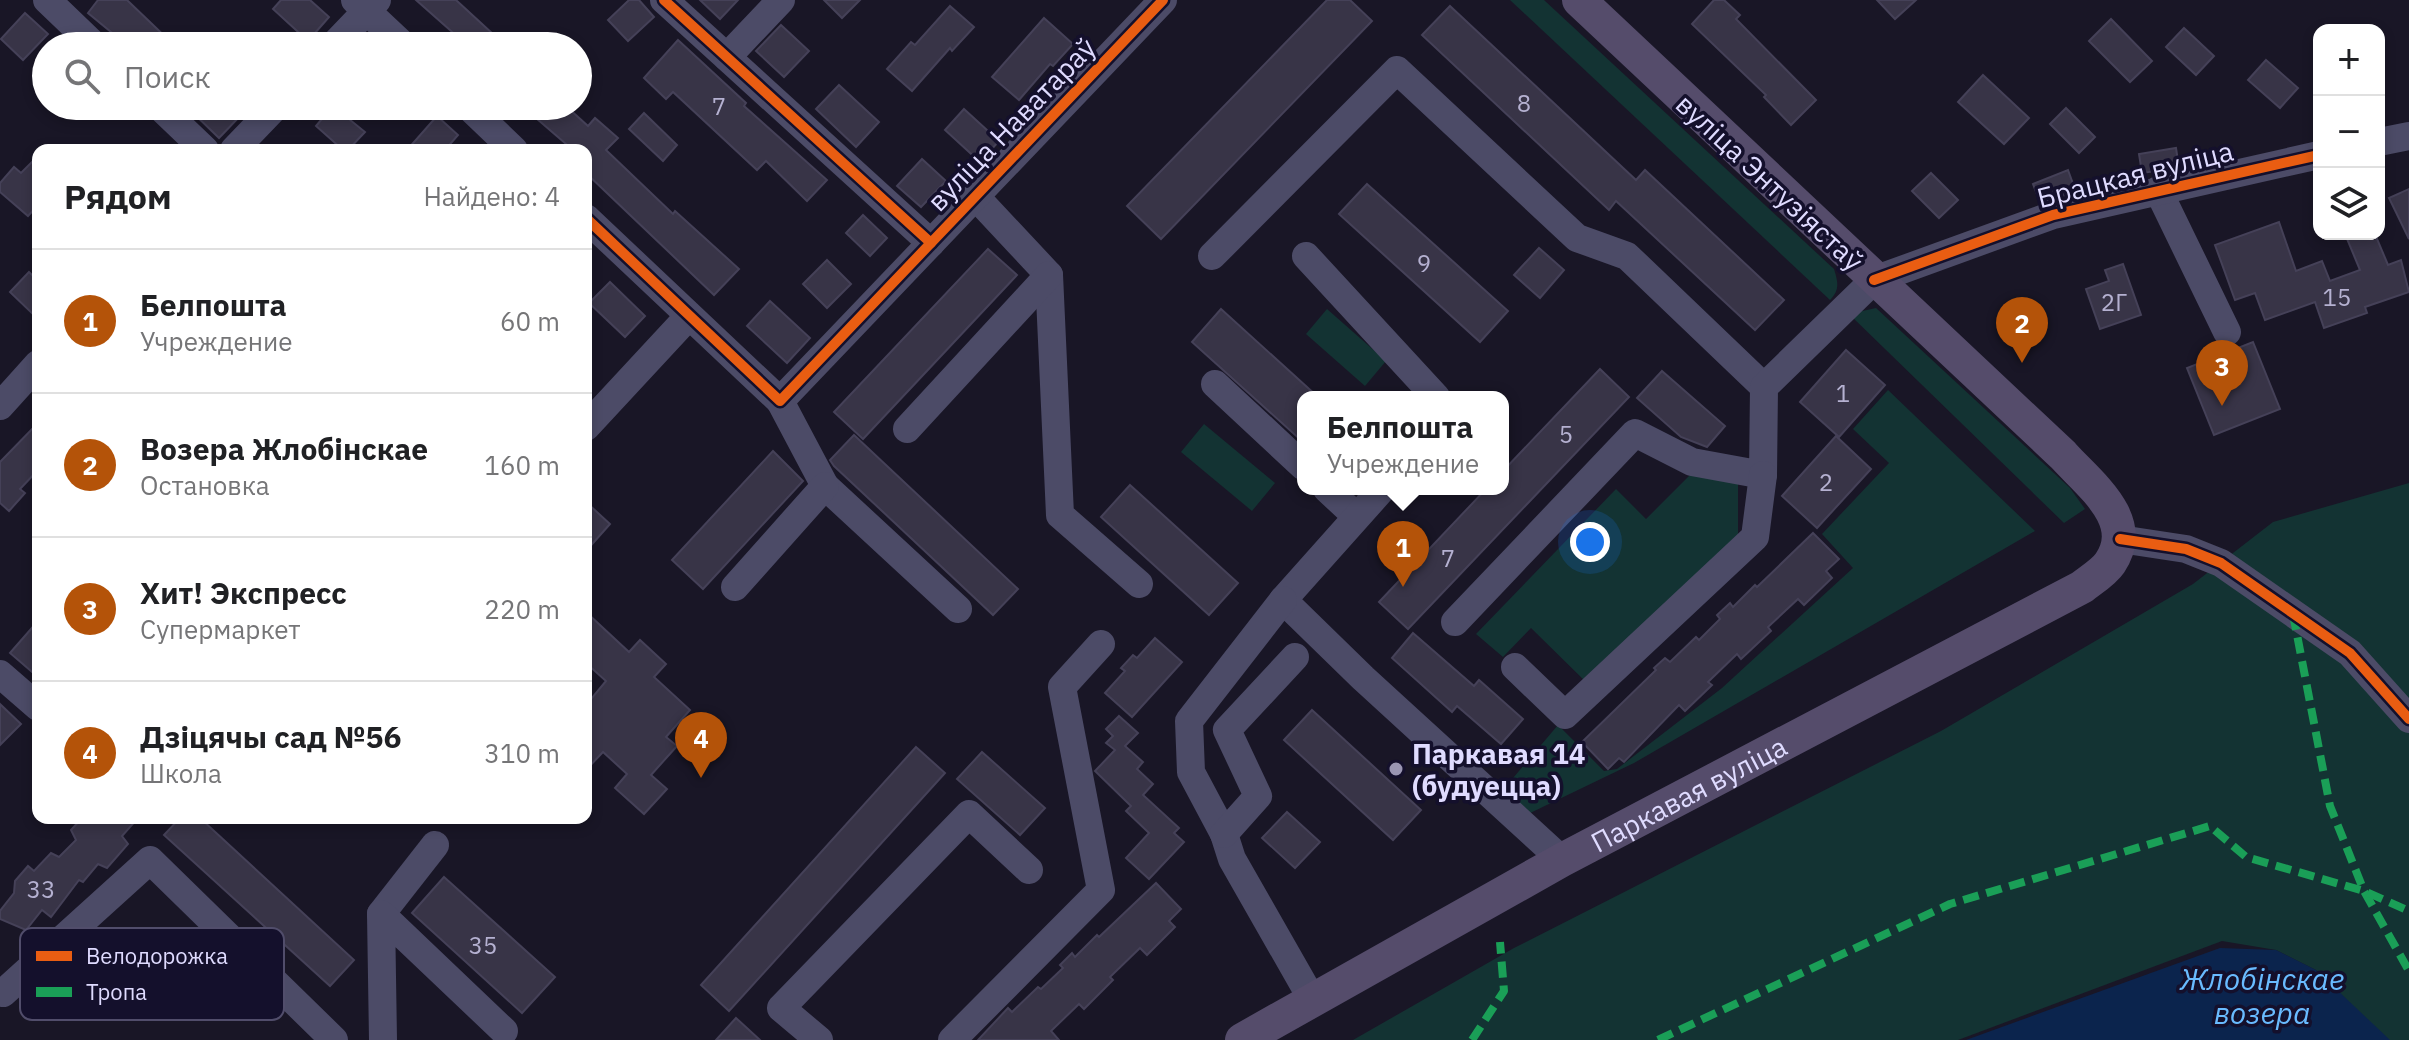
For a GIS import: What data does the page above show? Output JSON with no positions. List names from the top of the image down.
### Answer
{
  "streets": {
    "main road": ["вуліца Энтузіястаў", "Паркавая вуліца"],
    "street": ["вуліца Наватараў", "Брацкая вуліца"]
  },
  "crossings": [
    ["Брацкая вуліца", "вуліца Энтузіястаў"],
    ["вуліца Энтузіястаў", "Паркавая вуліца"]
  ],
  "water": ["Жлобінскае возера"],
  "places": ["Паркавая 14 (будуецца)"],
  "house_numbers": [
    "8",
    "7",
    "9",
    "15",
    "2Г",
    "1",
    "5",
    "2",
    "7",
    "33",
    "35"
  ],
  "legend": ["Велодорожка", "Тропа"],
  "page": {
    "map_buttons": ["+", "−"],
    "search": "Поиск",
    "heading": ["Рядом", "Найдено: 4"],
    "list": [
      {
        "mark": "1",
        "name": "Белпошта",
        "note": "Учреждение",
        "value": "60 m"
      },
      {
        "mark": "2",
        "name": "Возера Жлобінскае",
        "note": "Остановка",
        "value": "160 m"
      },
      {
        "mark": "3",
        "name": "Хит! Экспресс",
        "note": "Супермаркет",
        "value": "220 m"
      },
      {
        "mark": "4",
        "name": "Дзіцячы сад №56",
        "note": "Школа",
        "value": "310 m"
      }
    ],
    "pins": [
      "2",
      "3",
      "1",
      "4"
    ],
    "popup": ["Белпошта", "Учреждение"]
  }
}
